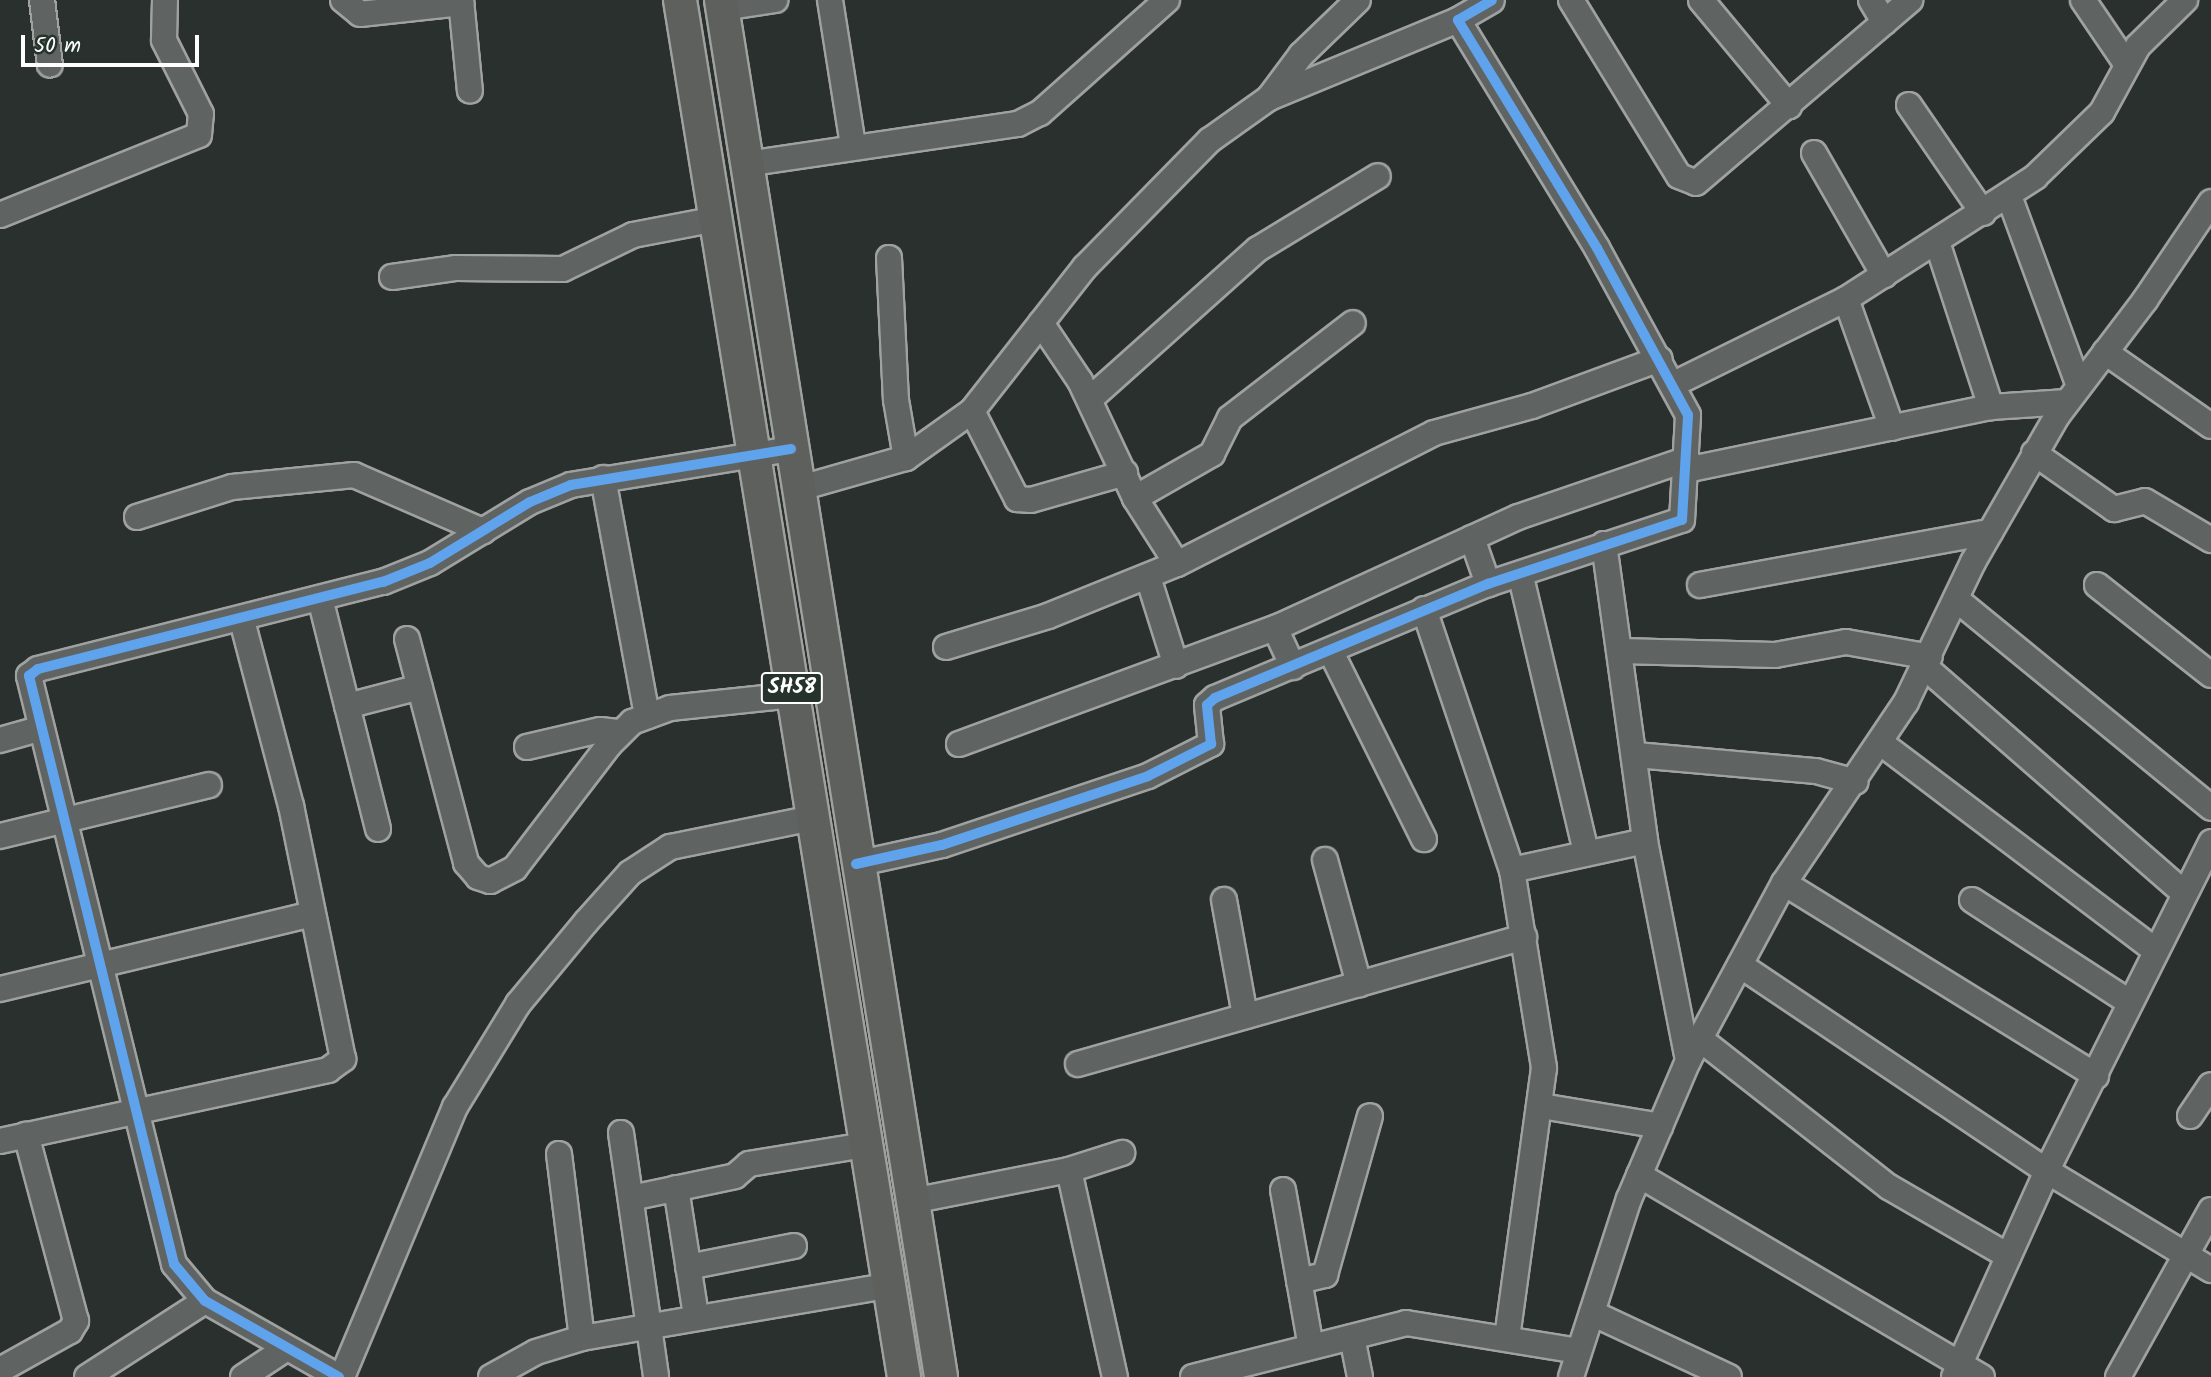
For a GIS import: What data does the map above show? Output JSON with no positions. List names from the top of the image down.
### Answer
{
  "streets": {
    "main road": ["SH58"]
  },
  "scale_bar": "50 m"
}
